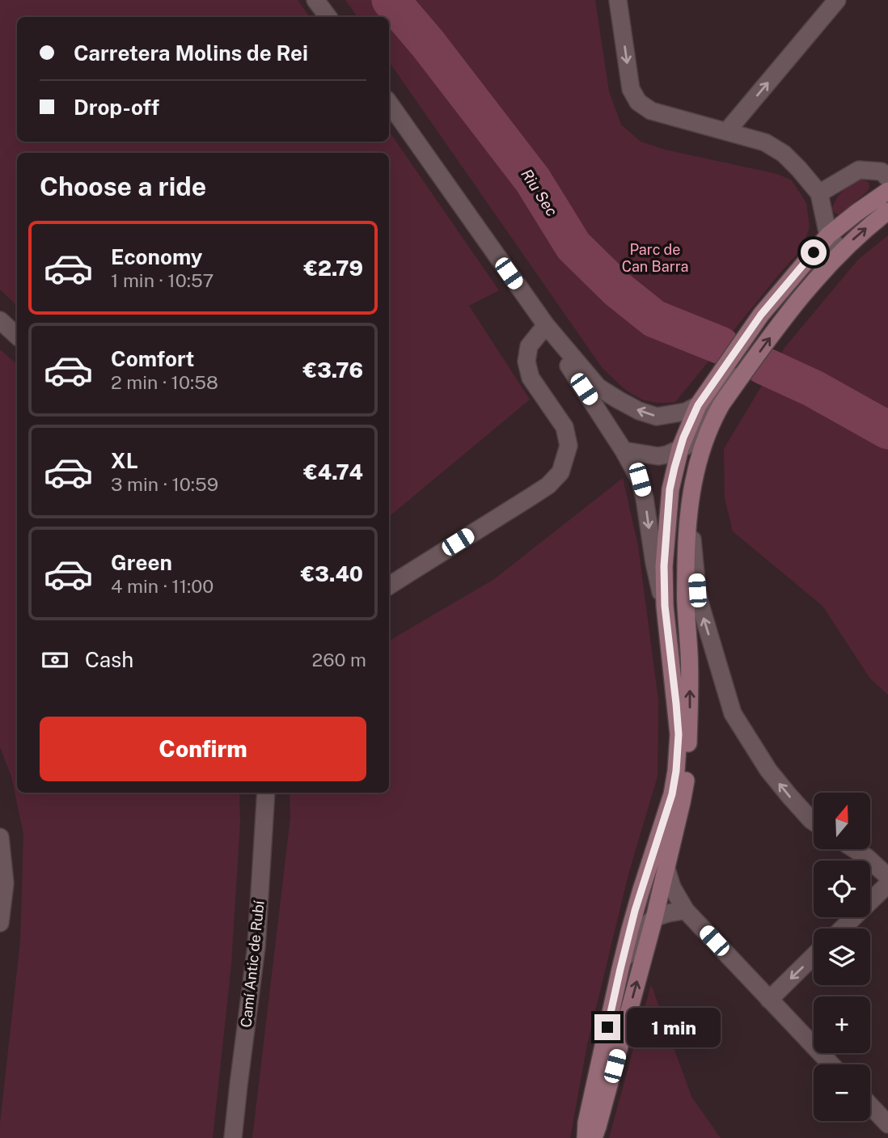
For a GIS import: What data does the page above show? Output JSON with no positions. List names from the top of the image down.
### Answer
{
  "streets": {
    "street": ["Camí Antic de Rubí"]
  },
  "water": ["Riu Sec"],
  "parks": ["Parc de Can Barra"],
  "north": "top",
  "page": {
    "banner": ["Carretera Molins de Rei", "Drop-off"],
    "heading": "Choose a ride",
    "list": [
      {
        "name": "Economy",
        "note": "1 min · 10:57",
        "value": "€2.79"
      },
      {
        "name": "Comfort",
        "note": "2 min · 10:58",
        "value": "€3.76"
      },
      {
        "name": "XL",
        "note": "3 min · 10:59",
        "value": "€4.74"
      },
      {
        "name": "Green",
        "note": "4 min · 11:00",
        "value": "€3.40"
      }
    ],
    "pay": ["Cash", "260 m"],
    "buttons": "Confirm",
    "map_buttons": ["+", "−"],
    "bubble": "1 min"
  }
}
